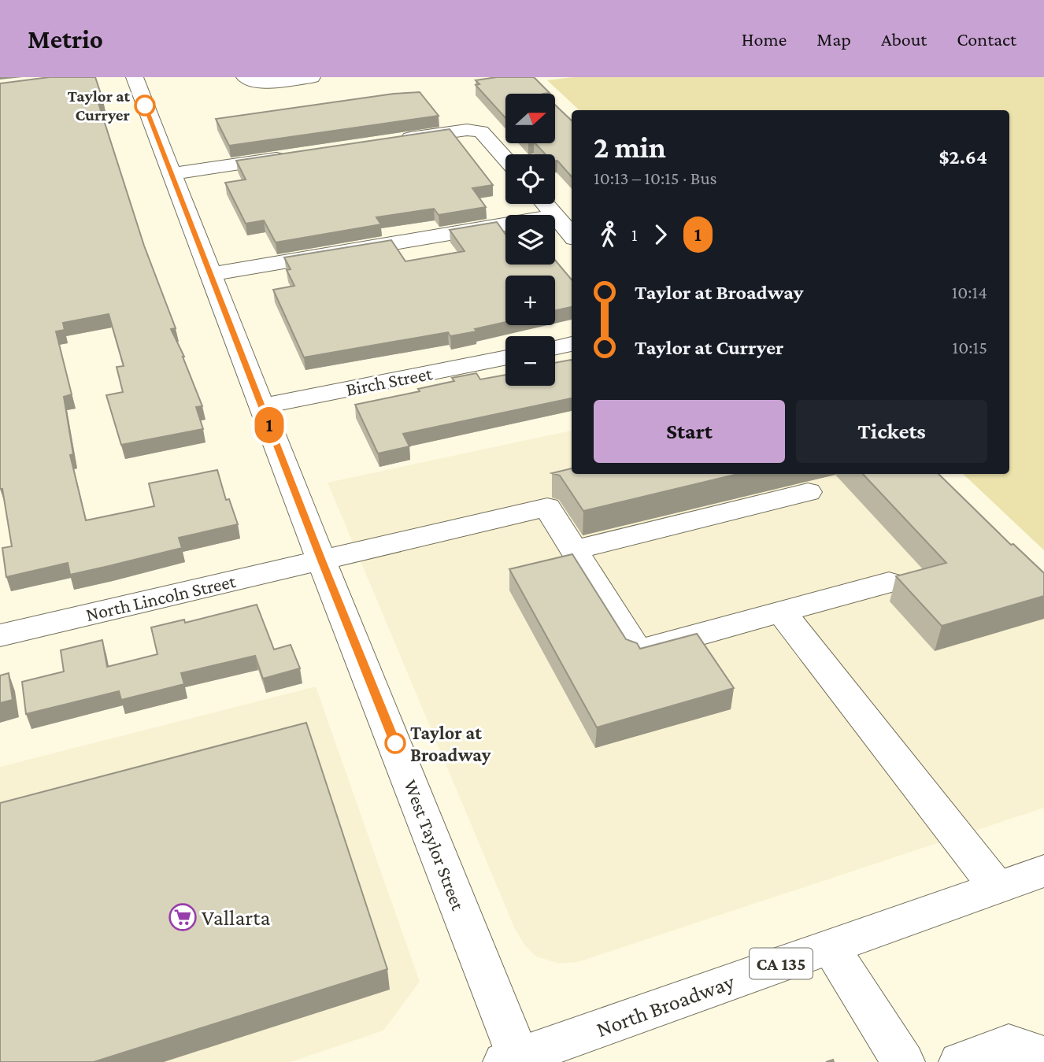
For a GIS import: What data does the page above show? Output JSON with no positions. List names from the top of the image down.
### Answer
{
  "streets": {
    "street": [
      "Birch Street",
      "North Lincoln Street",
      "West Taylor Street",
      "CA 135",
      "North Broadway"
    ]
  },
  "crossings": [
    ["Birch Street", "West Taylor Street"],
    ["North Lincoln Street", "West Taylor Street"],
    ["West Taylor Street", "North Broadway"]
  ],
  "places": {
    "other": ["Taylor at Curryer", "Taylor at Broadway"],
    "supermarket": ["Vallarta"]
  },
  "lines": ["bus line 1"],
  "north": "right",
  "page": {
    "header": "Metrio",
    "nav": [
      "Home",
      "Map",
      "About",
      "Contact"
    ],
    "on_map": "1",
    "map_buttons": ["+", "−"],
    "heading": ["2 min", "10:13 – 10:15 · Bus", "$2.64"],
    "legs": ["1", "1"],
    "list": [
      {
        "name": "Taylor at Broadway",
        "value": "10:14"
      },
      {
        "name": "Taylor at Curryer",
        "value": "10:15"
      }
    ],
    "buttons": ["Start", "Tickets"]
  }
}
